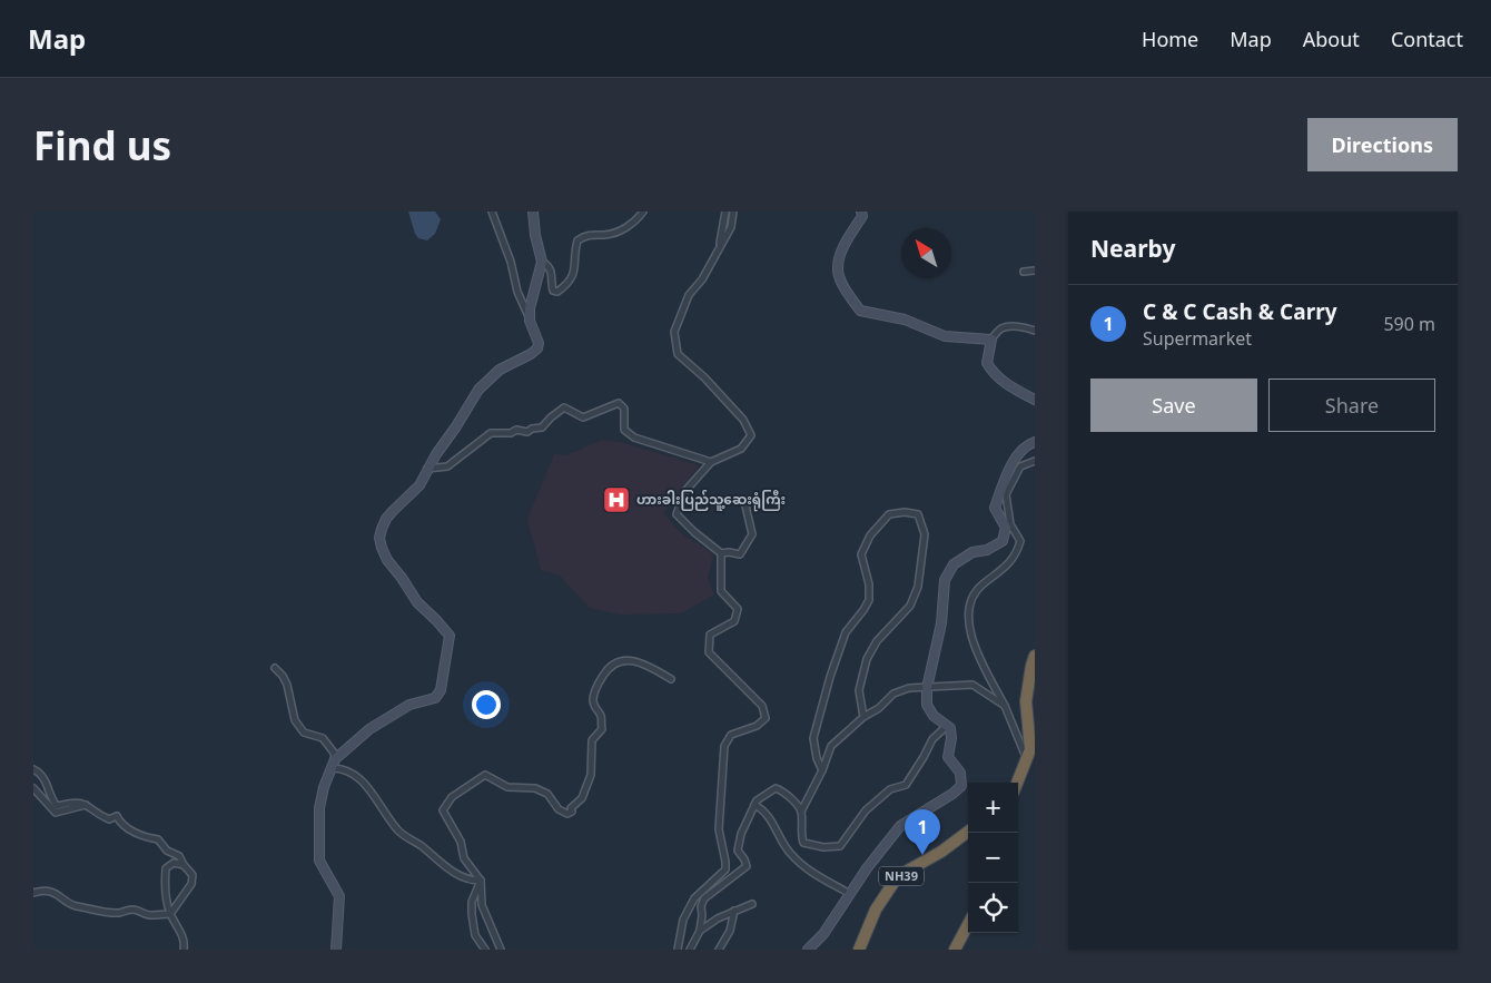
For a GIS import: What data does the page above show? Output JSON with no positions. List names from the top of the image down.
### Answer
{
  "streets": {
    "highway": ["NH39"]
  },
  "places": {
    "hospital": ["ဟားခါးပြည်သူ့ဆေးရုံကြီး"]
  },
  "north": "top left",
  "page": {
    "header": "Map",
    "nav": [
      "Home",
      "Map",
      "About",
      "Contact"
    ],
    "buttons": [
      "Directions",
      ["Save", "Share"]
    ],
    "title": "Find us",
    "heading": "Nearby",
    "list": [
      {
        "mark": "1",
        "name": "C & C Cash & Carry",
        "note": "Supermarket",
        "value": "590 m"
      }
    ],
    "map_buttons": ["+", "−"],
    "pins": "1"
  }
}
